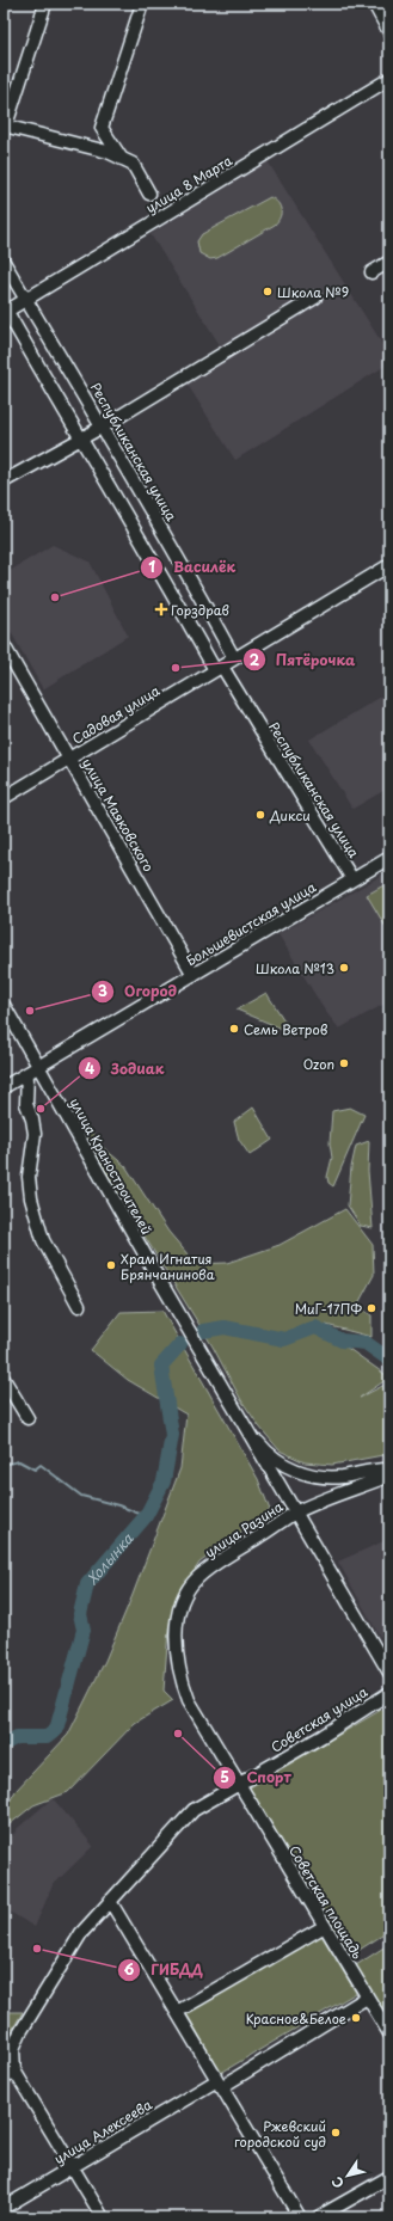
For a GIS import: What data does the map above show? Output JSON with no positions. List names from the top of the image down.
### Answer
{
  "streets": {
    "street": [
      "улица 8 Марта",
      "Республиканская улица",
      "Садовая улица",
      "улица Маяковского",
      "Большевистская улица",
      "улица Краностроителей",
      "улица Разина",
      "Советская улица",
      "Советская площадь",
      "улица Алексеева"
    ]
  },
  "crossings": [
    ["улица 8 Марта", "Республиканская улица"],
    ["Республиканская улица", "Садовая улица"],
    ["Республиканская улица", "Большевистская улица"],
    ["Садовая улица", "улица Маяковского"],
    ["улица Маяковского", "Большевистская улица"],
    ["Большевистская улица", "улица Краностроителей"],
    ["улица Краностроителей", "улица Разина"],
    ["улица Разина", "Советская улица"],
    ["улица Разина", "Советская площадь"],
    ["Советская улица", "Советская площадь"],
    ["Советская площадь", "улица Алексеева"]
  ],
  "water": ["Холынка"],
  "places": {
    "other": [
      "Школа №9",
      "Василёк",
      "Пятёрочка",
      "Дикси",
      "Школа №13",
      "Огород",
      "Семь Ветров",
      "Ozon",
      "Зодиак",
      "Храм Игнатия Брянчанинова",
      "МиГ-17ПФ",
      "Спорт",
      "ГИБДД",
      "Красное&Белое",
      "Ржевский городской суд"
    ],
    "health": ["Горздрав"]
  },
  "north": "bottom left"
}
